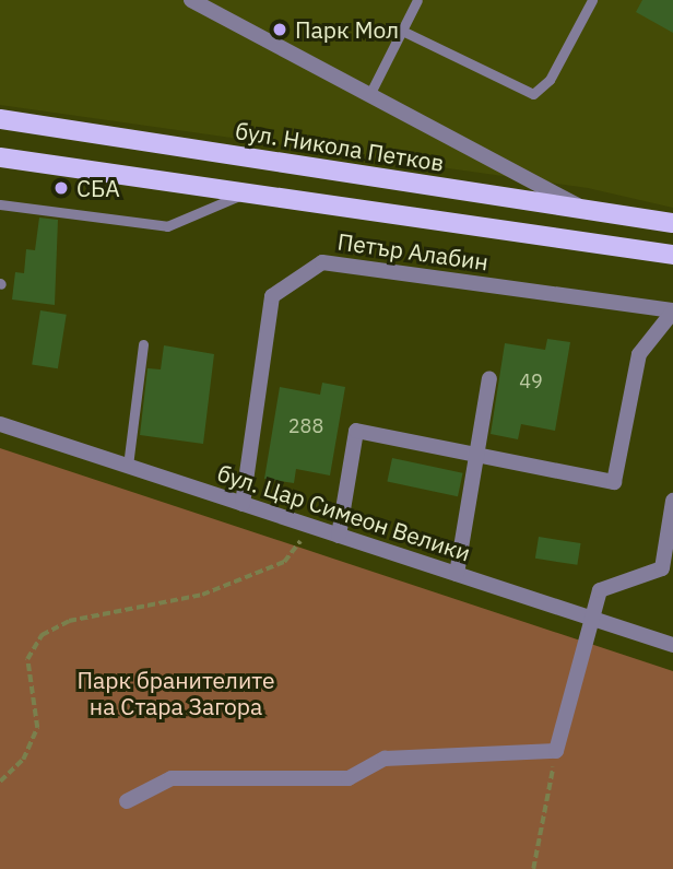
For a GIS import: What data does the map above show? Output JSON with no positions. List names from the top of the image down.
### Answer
{
  "streets": {
    "main road": ["бул. Никола Петков"],
    "street": ["Петър Алабин", "бул. Цар Симеон Велики"]
  },
  "crossings": [
    ["Петър Алабин", "бул. Цар Симеон Велики"]
  ],
  "parks": ["Парк бранителите на Стара Загора"],
  "places": ["Парк Мол", "СБА"],
  "house_numbers": ["49", "288"]
}
